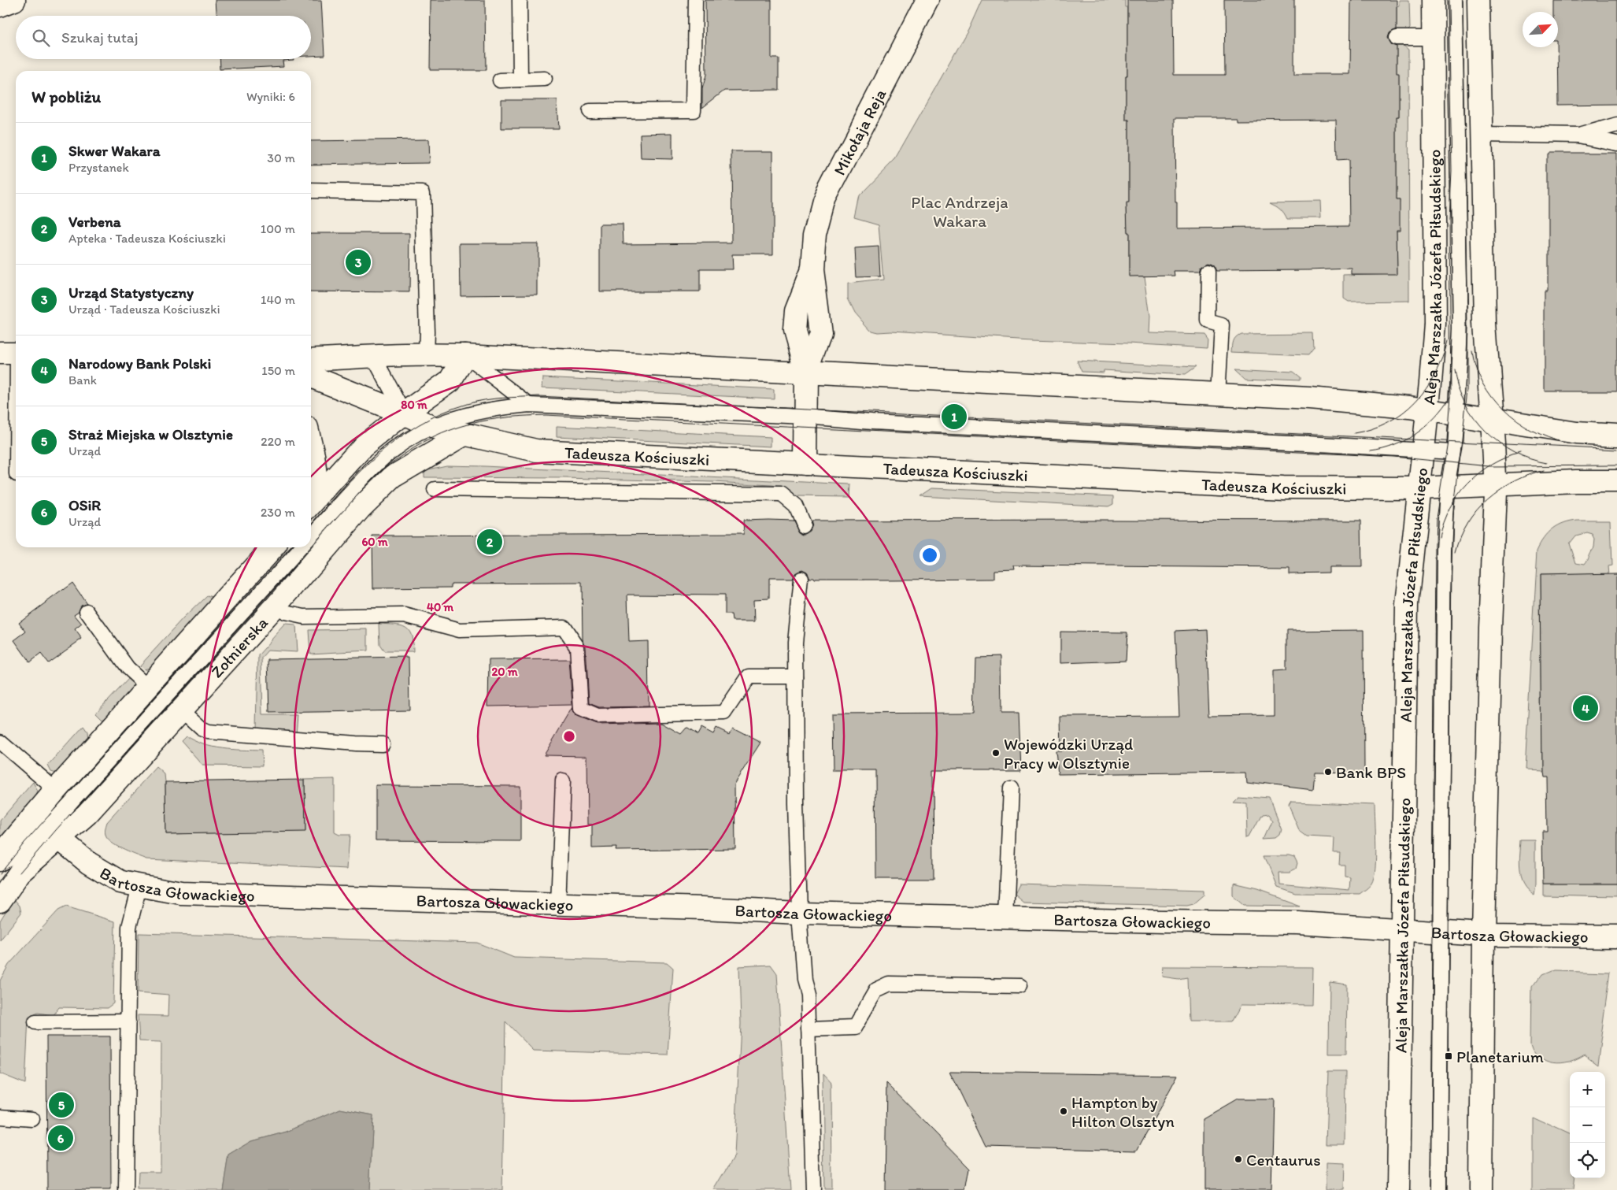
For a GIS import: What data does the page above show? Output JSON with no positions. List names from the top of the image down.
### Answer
{
  "streets": {
    "street": [
      "Mikołaja Reja",
      "Aleja Marszałka Józefa Piłsudskiego",
      "Tadeusza Kościuszki",
      "Żołnierska",
      "Bartosza Głowackiego"
    ]
  },
  "crossings": [
    ["Mikołaja Reja", "Tadeusza Kościuszki"],
    ["Aleja Marszałka Józefa Piłsudskiego", "Tadeusza Kościuszki"],
    ["Aleja Marszałka Józefa Piłsudskiego", "Bartosza Głowackiego"],
    ["Tadeusza Kościuszki", "Żołnierska"],
    ["Żołnierska", "Bartosza Głowackiego"]
  ],
  "parks": ["Plac Andrzeja Wakara"],
  "places": {
    "other": [
      "Wojewódzki Urząd Pracy w Olsztynie",
      "Bank BPS",
      "Hampton by Hilton Olsztyn",
      "Centaurus"
    ],
    "transit": ["Planetarium"]
  },
  "north": "top right",
  "page": {
    "search": "Szukaj tutaj",
    "heading": ["W pobliżu", "Wyniki: 6"],
    "list": [
      {
        "mark": "1",
        "name": "Skwer Wakara",
        "note": "Przystanek",
        "value": "30 m"
      },
      {
        "mark": "2",
        "name": "Verbena",
        "note": "Apteka · Tadeusza Kościuszki",
        "value": "100 m"
      },
      {
        "mark": "3",
        "name": "Urząd Statystyczny",
        "note": "Urząd · Tadeusza Kościuszki",
        "value": "140 m"
      },
      {
        "mark": "4",
        "name": "Narodowy Bank Polski",
        "note": "Bank",
        "value": "150 m"
      },
      {
        "mark": "5",
        "name": "Straż Miejska w Olsztynie",
        "note": "Urząd",
        "value": "220 m"
      },
      {
        "mark": "6",
        "name": "OSiR",
        "note": "Urząd",
        "value": "230 m"
      }
    ],
    "pins": [
      "3",
      "1",
      "2",
      "4",
      "5",
      "6"
    ],
    "map_buttons": ["+", "−"]
  },
  "rings": [
    "80 m",
    "60 m",
    "40 m",
    "20 m"
  ]
}
